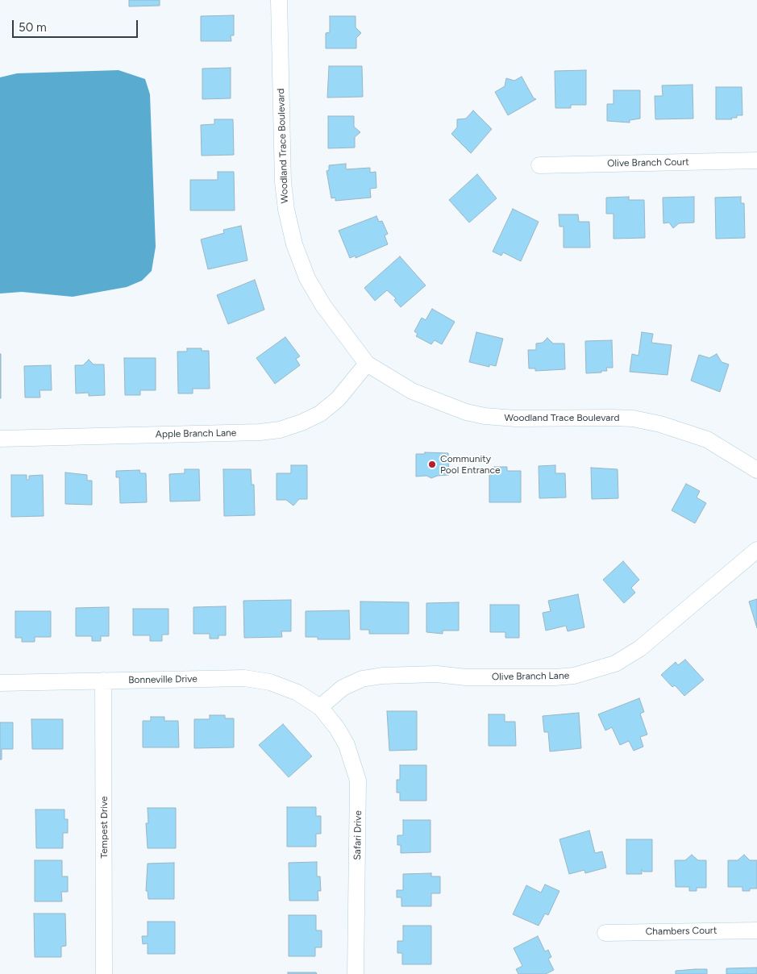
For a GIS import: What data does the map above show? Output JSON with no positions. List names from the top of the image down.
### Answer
{
  "streets": {
    "street": [
      "Woodland Trace Boulevard",
      "Olive Branch Court",
      "Apple Branch Lane",
      "Olive Branch Lane",
      "Bonneville Drive",
      "Tempest Drive",
      "Safari Drive",
      "Chambers Court"
    ]
  },
  "crossings": [
    ["Woodland Trace Boulevard", "Apple Branch Lane"],
    ["Olive Branch Lane", "Bonneville Drive"],
    ["Olive Branch Lane", "Safari Drive"],
    ["Bonneville Drive", "Tempest Drive"],
    ["Bonneville Drive", "Safari Drive"]
  ],
  "places": ["Community Pool Entrance"],
  "scale_bar": "50 m"
}
